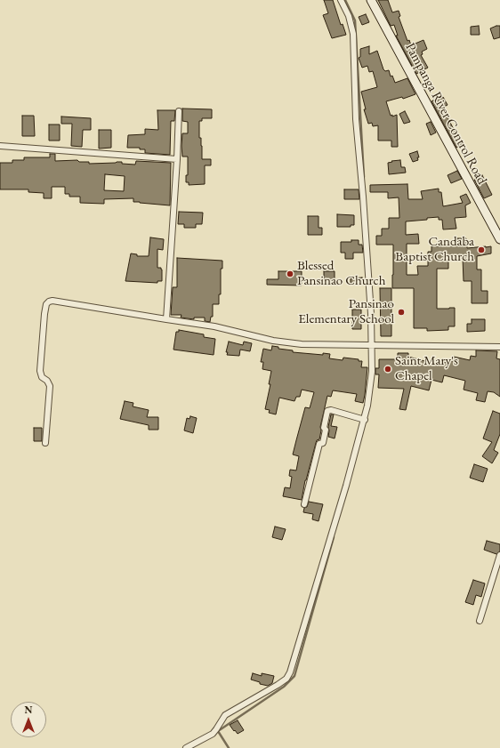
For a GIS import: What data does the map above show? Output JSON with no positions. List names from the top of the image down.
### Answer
{
  "streets": {
    "main road": ["Pampanga River Control Road"]
  },
  "places": [
    "Candaba Baptist Church",
    "Blessed Pansinao Church",
    "Pansinao Elementary School",
    "Saint Mary's Chapel"
  ],
  "north": "top"
}
